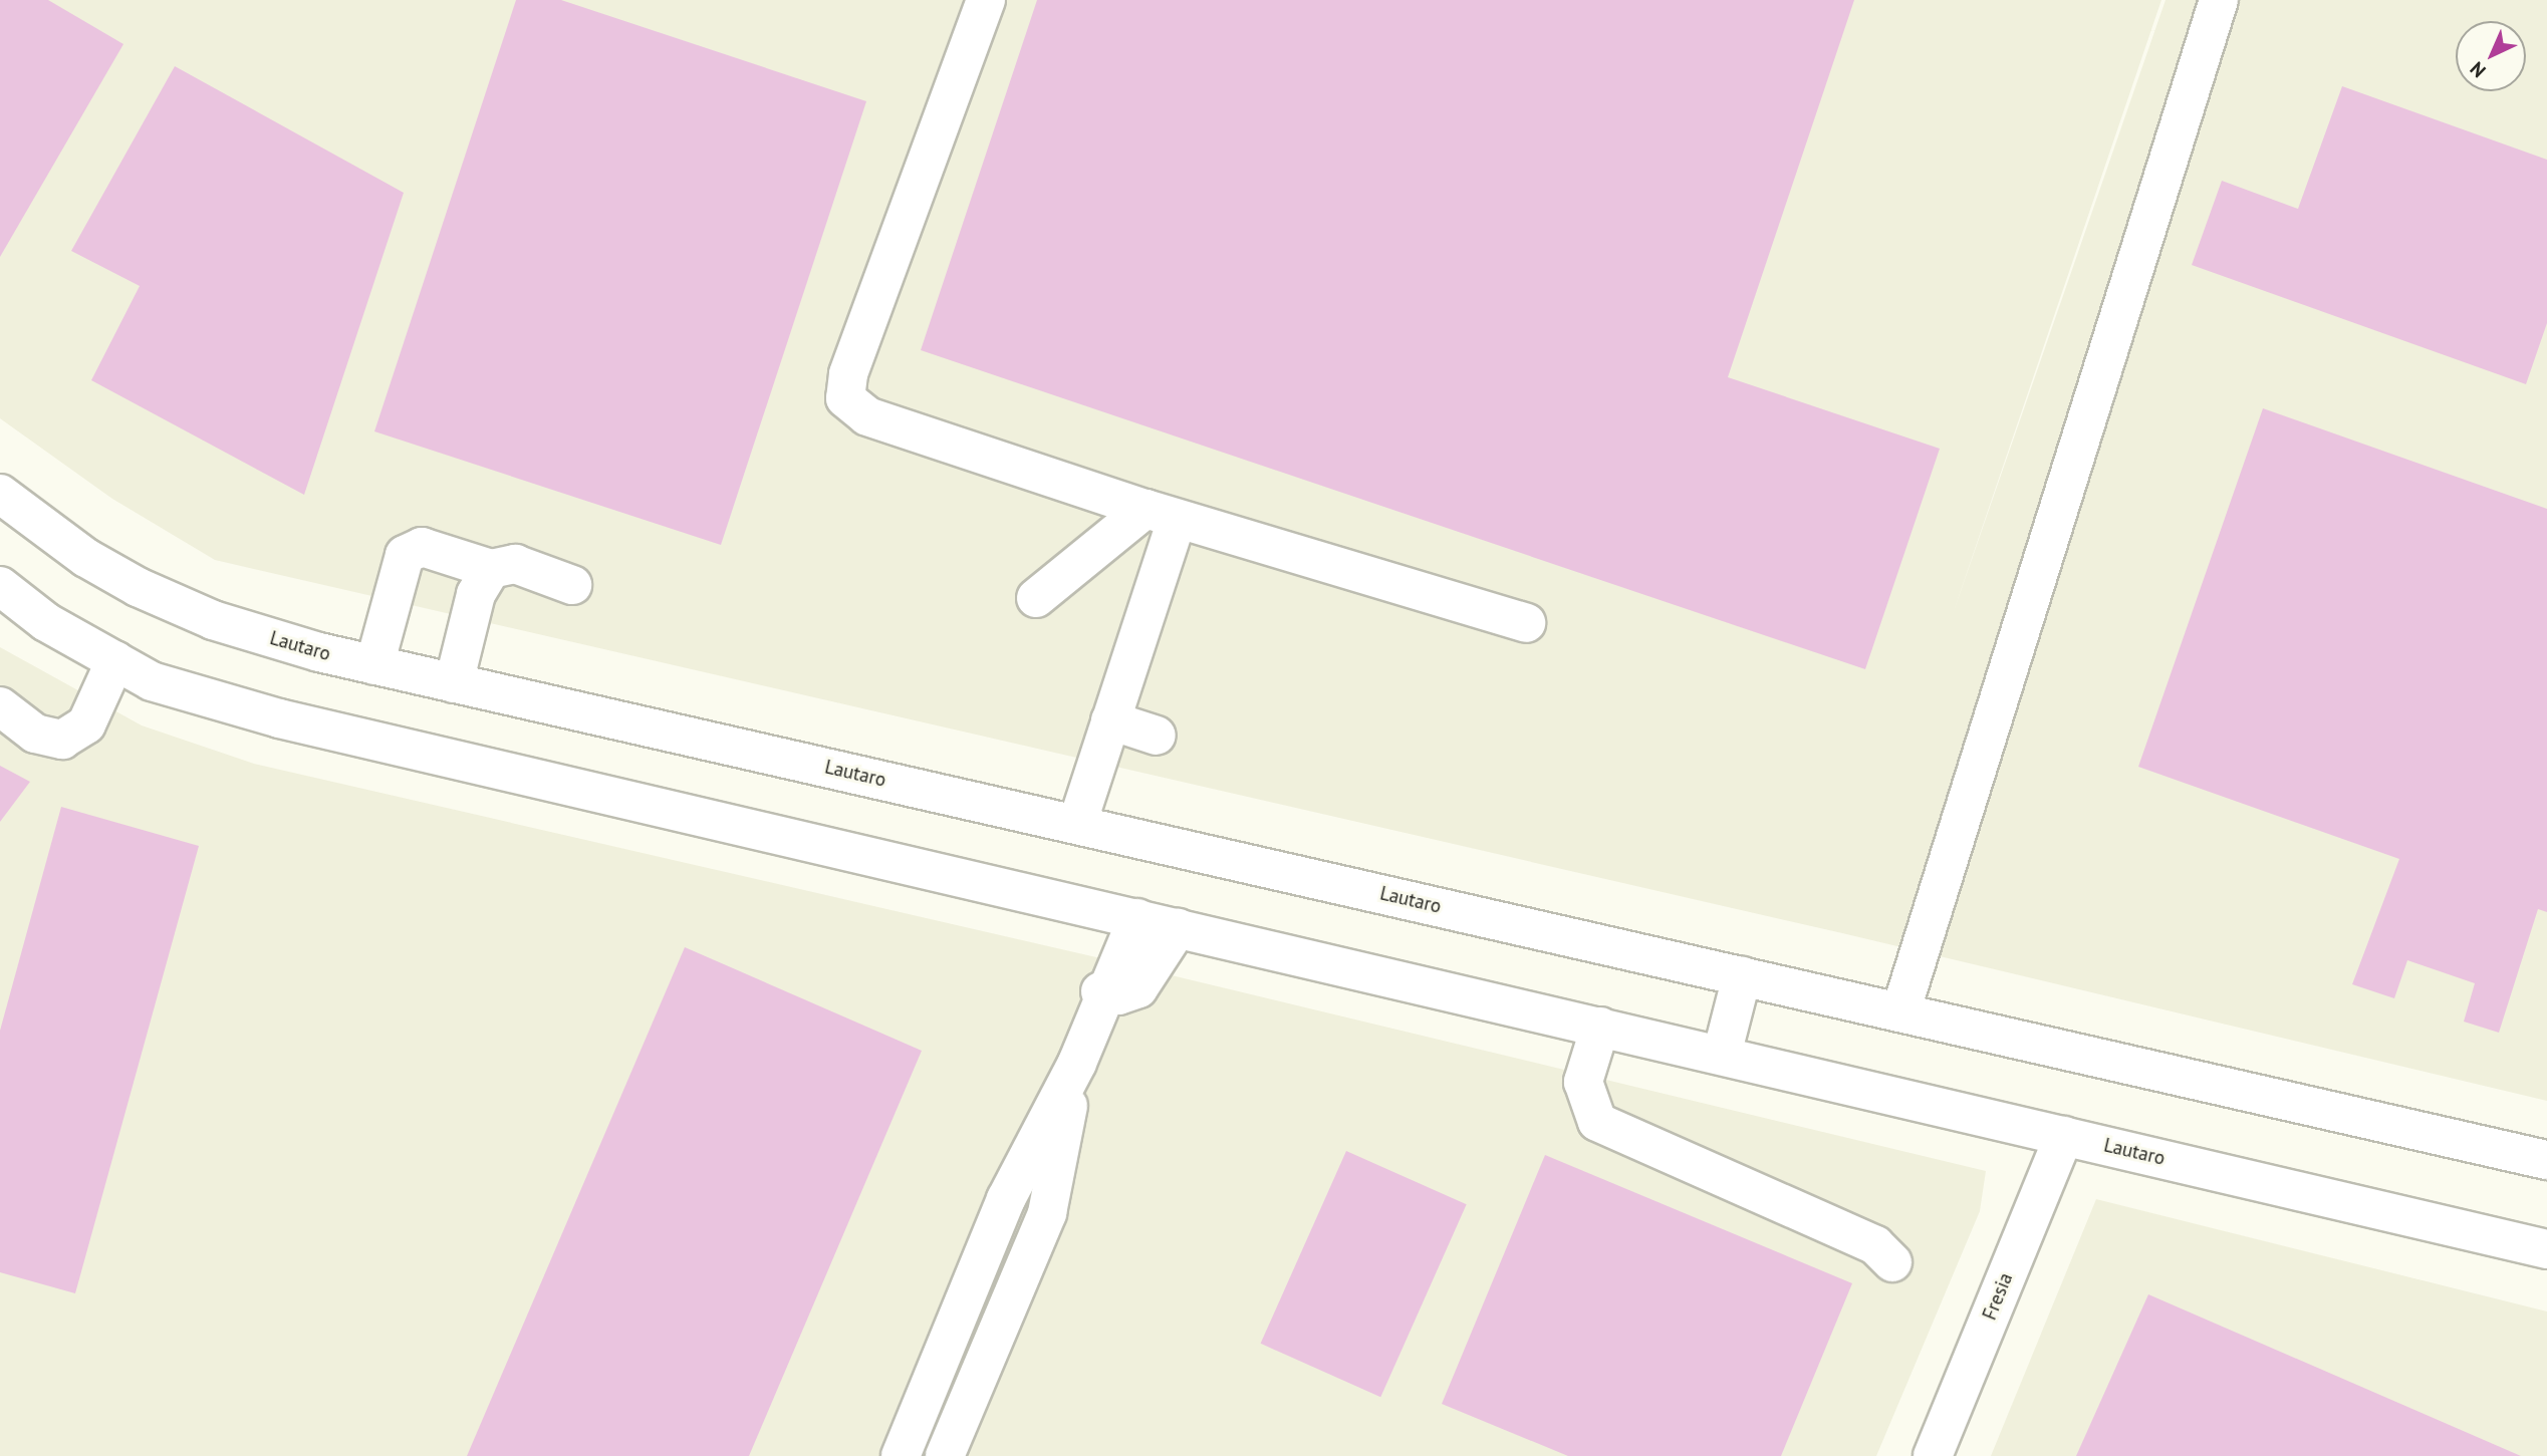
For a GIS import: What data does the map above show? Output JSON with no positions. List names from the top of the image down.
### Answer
{
  "streets": {
    "street": ["Lautaro", "Fresia"]
  },
  "crossings": [
    ["Lautaro", "Fresia"]
  ],
  "north": "bottom left"
}
